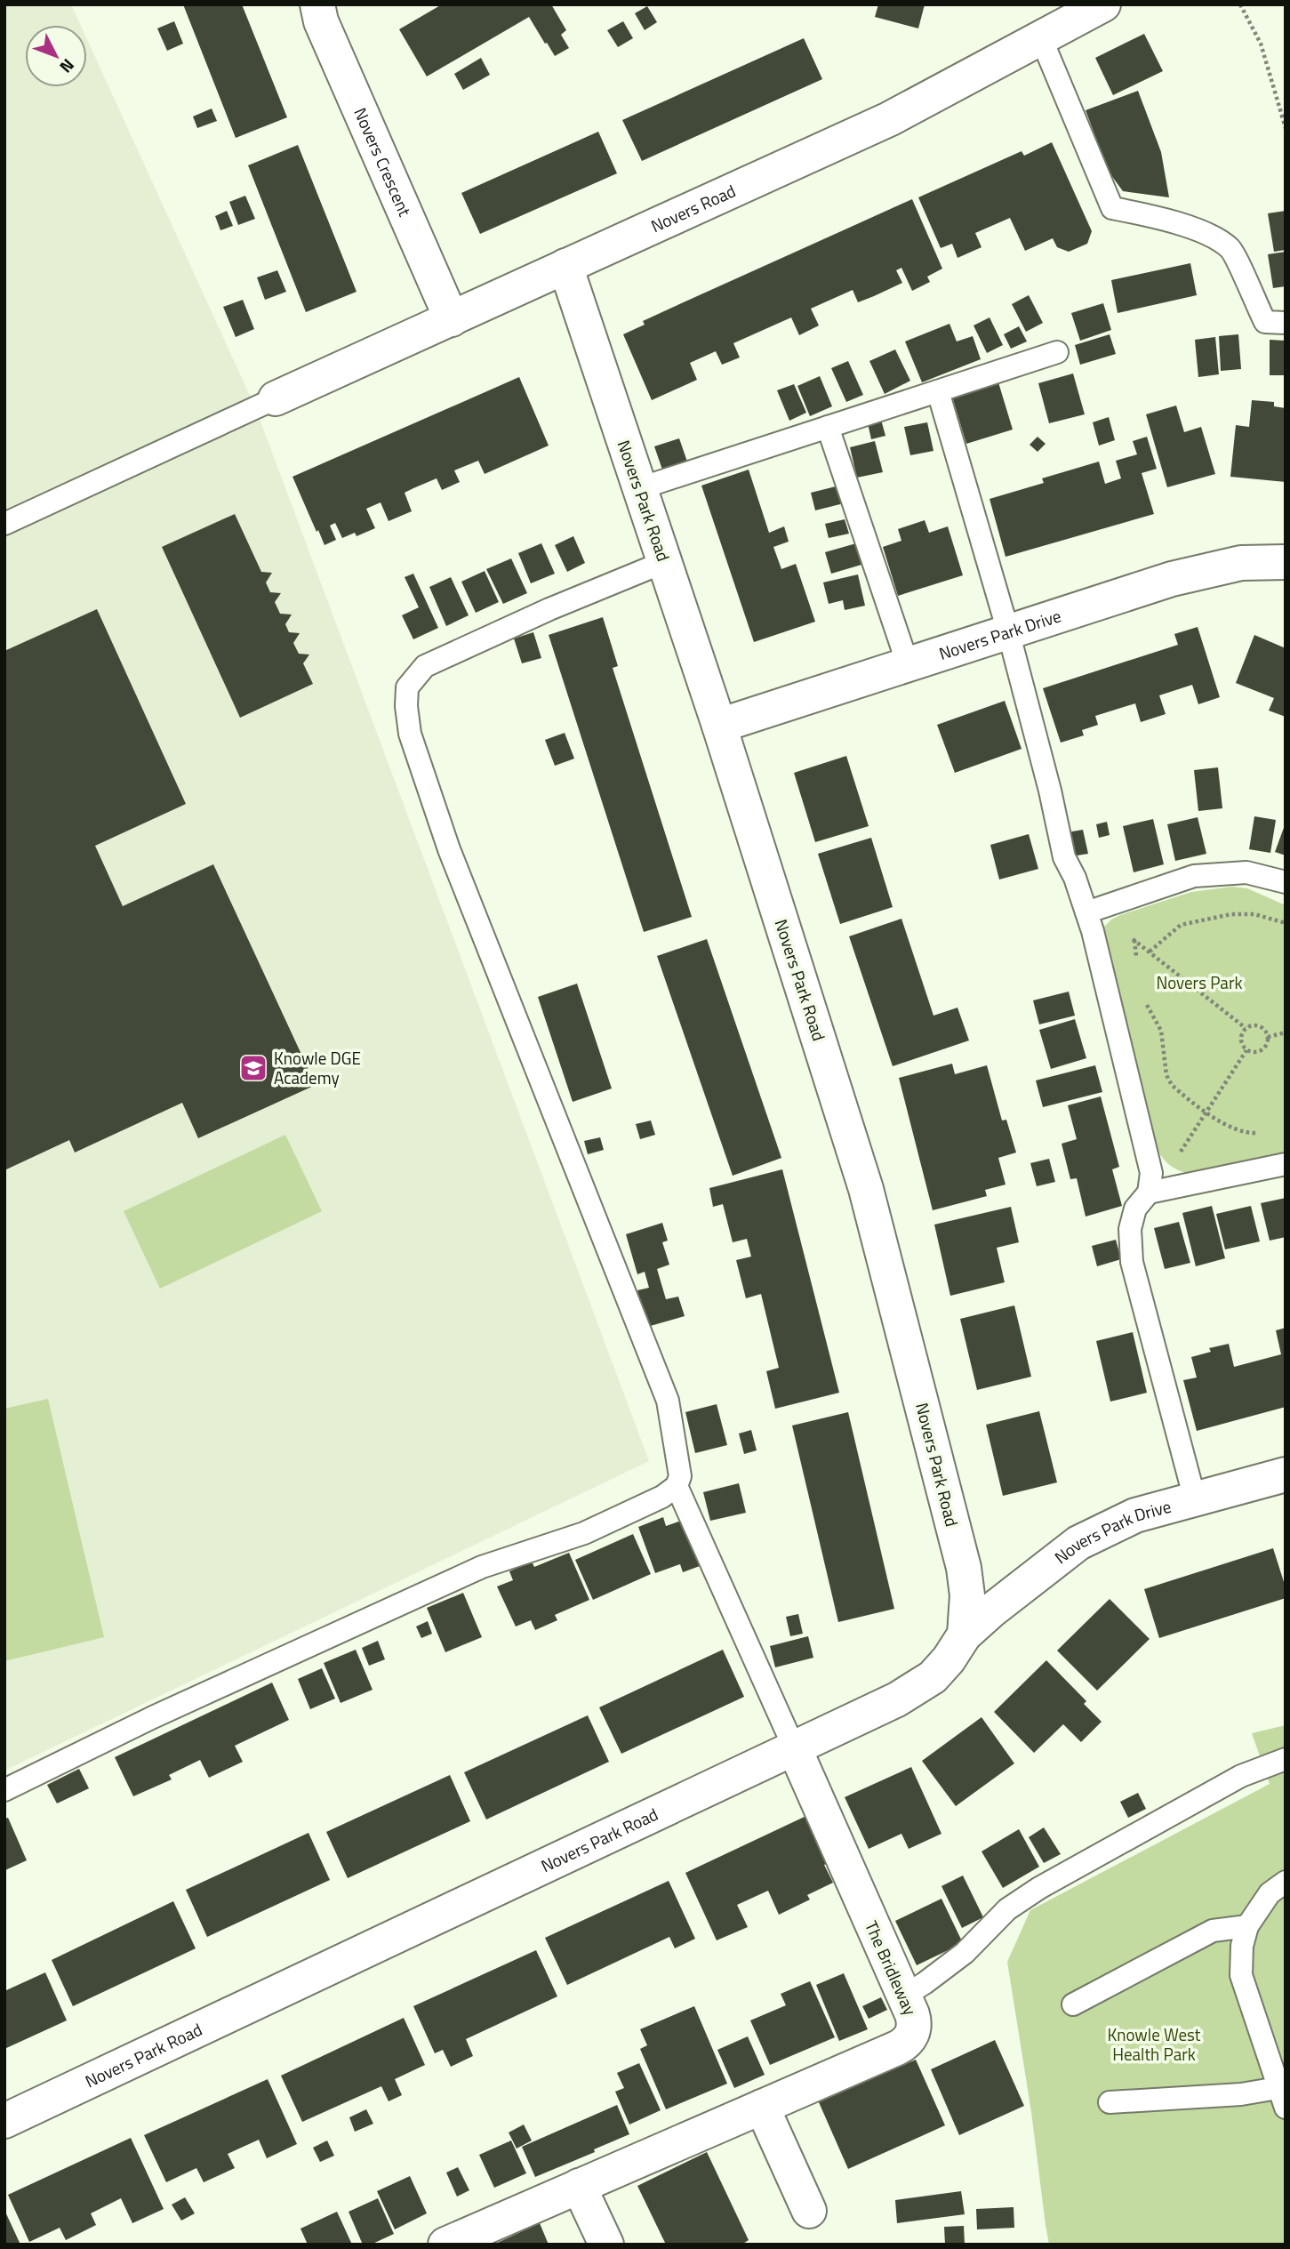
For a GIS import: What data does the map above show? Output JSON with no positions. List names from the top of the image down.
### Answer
{
  "streets": {
    "street": [
      "Novers Crescent",
      "Novers Road",
      "Novers Park Road",
      "Novers Park Drive",
      "The Bridleway"
    ]
  },
  "crossings": [
    ["Novers Crescent", "Novers Road"],
    ["Novers Road", "Novers Park Road"],
    ["Novers Park Road", "Novers Park Drive"],
    ["Novers Park Road", "The Bridleway"]
  ],
  "parks": ["Novers Park", "Knowle West Health Park"],
  "places": {
    "school or university": ["Knowle DGE Academy"]
  },
  "north": "bottom right"
}
